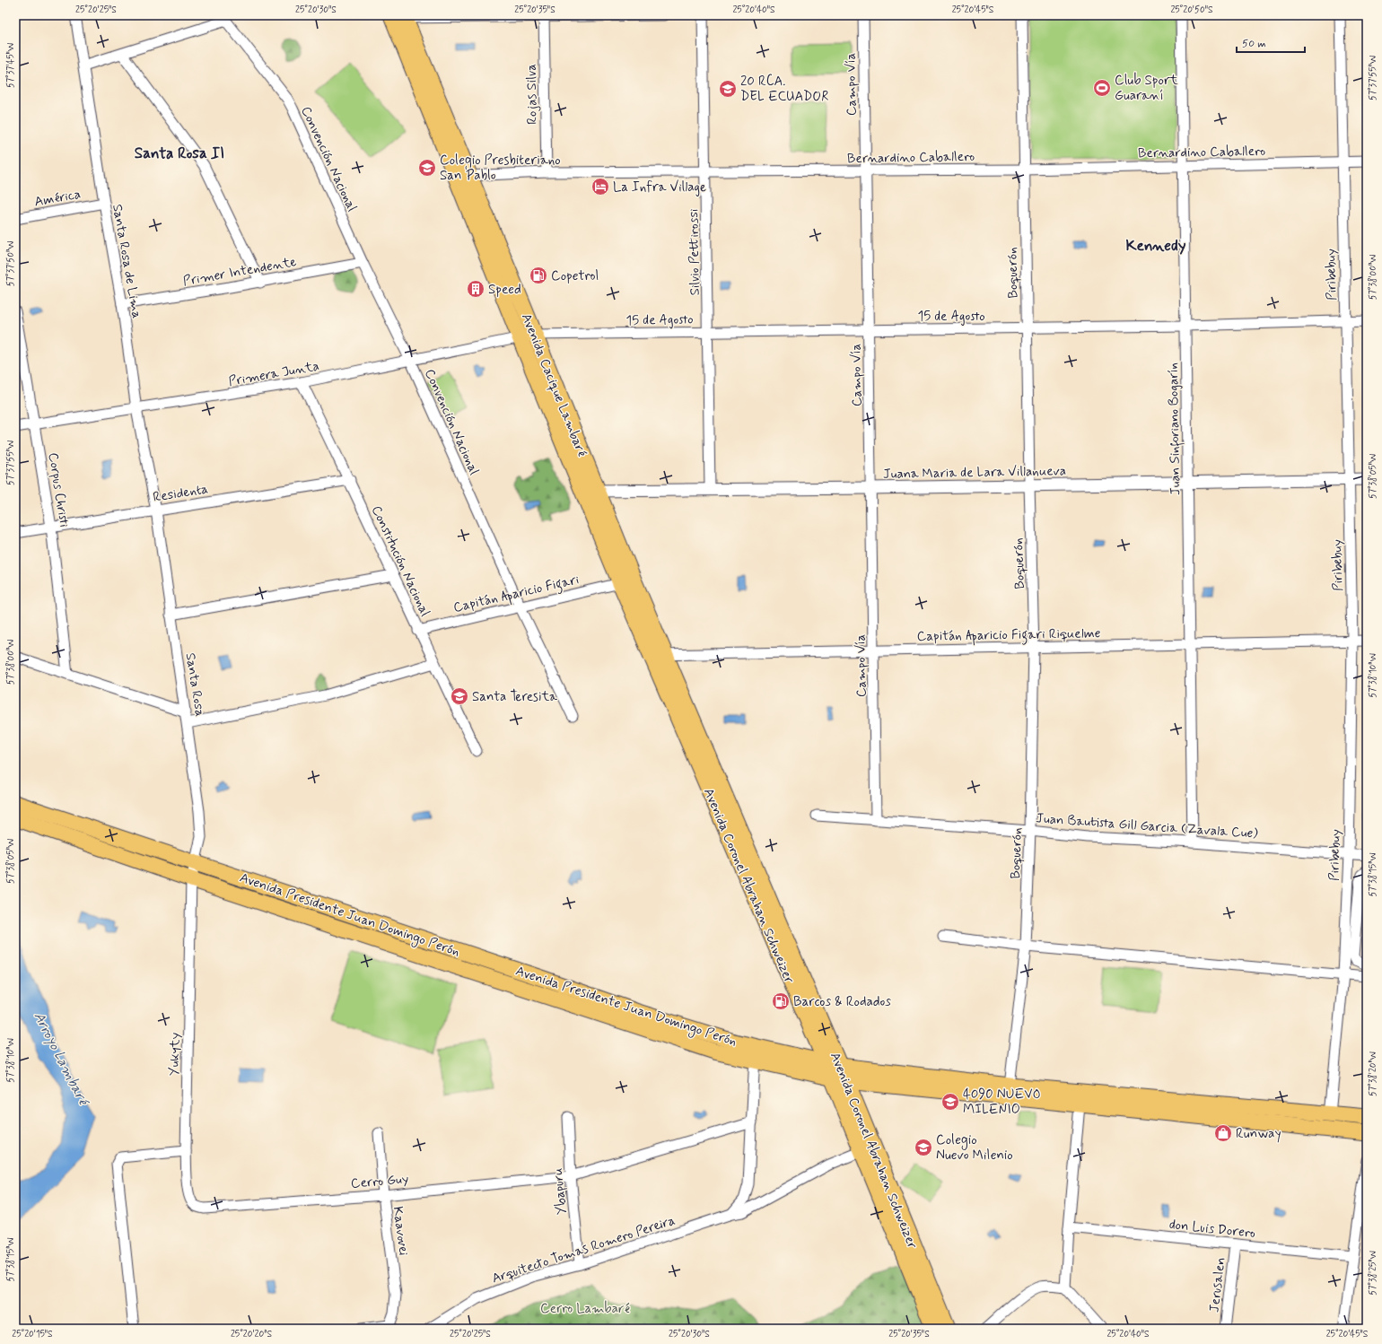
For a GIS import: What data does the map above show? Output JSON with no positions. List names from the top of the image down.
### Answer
{
  "streets": {
    "highway": ["Avenida Coronel Abrahan Schweizer"],
    "main road": ["Avenida Cacique Lambaré", "Avenida Presidente Juan Domingo Perón"],
    "street": [
      "Campo Vía",
      "Rojas Silva",
      "Bernardino Caballero",
      "Convención Nacional",
      "América",
      "Silvio Pettirossi",
      "Santa Rosa de Lima",
      "Primer Intendente",
      "Boquerón",
      "Piribebuy",
      "15 de Agosto",
      "Primera Junta",
      "Juan Sinforiano Bogarín",
      "Juana Maria de Lara Villanueva",
      "Corpus Christi",
      "Residenta",
      "Constitución Nacional",
      "Capitán Aparicio Figari",
      "Capitán Aparicio Figari Riquelme",
      "Santa Rosa",
      "Juan Bautista Gill Garcia (Zavala Cue)",
      "Yukyty",
      "Cerro Guy",
      "Ybapuru",
      "don Luis Dorero",
      "Kaavovei",
      "Arquitecto Tomas Romero Pereira",
      "Jerusalen"
    ]
  },
  "crossings": [
    ["Campo Vía", "Bernardino Caballero"],
    ["Campo Vía", "15 de Agosto"],
    ["Campo Vía", "Juana Maria de Lara Villanueva"],
    ["Campo Vía", "Capitán Aparicio Figari Riquelme"],
    ["Campo Vía", "Juan Bautista Gill Garcia (Zavala Cue)"],
    ["Rojas Silva", "Bernardino Caballero"],
    ["Bernardino Caballero", "Silvio Pettirossi"],
    ["Bernardino Caballero", "Boquerón"],
    ["Bernardino Caballero", "Piribebuy"],
    ["Bernardino Caballero", "Avenida Cacique Lambaré"],
    ["Bernardino Caballero", "Juan Sinforiano Bogarín"],
    ["Convención Nacional", "Primer Intendente"],
    ["Convención Nacional", "Primera Junta"],
    ["Convención Nacional", "Capitán Aparicio Figari"],
    ["América", "Santa Rosa de Lima"],
    ["Silvio Pettirossi", "15 de Agosto"],
    ["Silvio Pettirossi", "Juana Maria de Lara Villanueva"],
    ["Santa Rosa de Lima", "Primer Intendente"],
    ["Santa Rosa de Lima", "Primera Junta"],
    ["Santa Rosa de Lima", "Residenta"],
    ["Santa Rosa de Lima", "Santa Rosa"],
    ["Boquerón", "15 de Agosto"],
    ["Boquerón", "Juana Maria de Lara Villanueva"],
    ["Boquerón", "Capitán Aparicio Figari Riquelme"],
    ["Boquerón", "Juan Bautista Gill Garcia (Zavala Cue)"],
    ["Boquerón", "Avenida Presidente Juan Domingo Perón"],
    ["Piribebuy", "15 de Agosto"],
    ["Piribebuy", "Juana Maria de Lara Villanueva"],
    ["Piribebuy", "Capitán Aparicio Figari Riquelme"],
    ["Piribebuy", "Juan Bautista Gill Garcia (Zavala Cue)"],
    ["Piribebuy", "Avenida Presidente Juan Domingo Perón"],
    ["15 de Agosto", "Primera Junta"],
    ["15 de Agosto", "Avenida Cacique Lambaré"],
    ["15 de Agosto", "Juan Sinforiano Bogarín"],
    ["Primera Junta", "Avenida Cacique Lambaré"],
    ["Primera Junta", "Corpus Christi"],
    ["Primera Junta", "Constitución Nacional"],
    ["Avenida Cacique Lambaré", "Juana Maria de Lara Villanueva"],
    ["Avenida Cacique Lambaré", "Capitán Aparicio Figari"],
    ["Avenida Cacique Lambaré", "Capitán Aparicio Figari Riquelme"],
    ["Avenida Cacique Lambaré", "Avenida Coronel Abrahan Schweizer"],
    ["Juan Sinforiano Bogarín", "Juana Maria de Lara Villanueva"],
    ["Juan Sinforiano Bogarín", "Capitán Aparicio Figari Riquelme"],
    ["Juan Sinforiano Bogarín", "Juan Bautista Gill Garcia (Zavala Cue)"],
    ["Corpus Christi", "Residenta"],
    ["Residenta", "Constitución Nacional"],
    ["Residenta", "Santa Rosa"],
    ["Constitución Nacional", "Capitán Aparicio Figari"],
    ["Capitán Aparicio Figari", "Avenida Coronel Abrahan Schweizer"],
    ["Capitán Aparicio Figari Riquelme", "Avenida Coronel Abrahan Schweizer"],
    ["Santa Rosa", "Avenida Presidente Juan Domingo Perón"],
    ["Santa Rosa", "Yukyty"],
    ["Avenida Coronel Abrahan Schweizer", "Avenida Presidente Juan Domingo Perón"],
    ["Avenida Coronel Abrahan Schweizer", "Arquitecto Tomas Romero Pereira"],
    ["Avenida Presidente Juan Domingo Perón", "Yukyty"],
    ["Yukyty", "Cerro Guy"],
    ["Cerro Guy", "Ybapuru"],
    ["Cerro Guy", "Kaavovei"],
    ["Ybapuru", "Arquitecto Tomas Romero Pereira"],
    ["don Luis Dorero", "Jerusalen"]
  ],
  "districts": ["Santa Rosa II", "Kennedy"],
  "water": ["Arroyo Lambaré"],
  "parks": ["Cerro Lambaré"],
  "places": {
    "sports": ["Club Sport Guaraní"],
    "school or university": [
      "20 RCA. DEL ECUADOR",
      "Colegio Presbiteriano San Pablo",
      "Santa Teresita",
      "4090 NUEVO MILENIO",
      "Colegio Nuevo Milenio"
    ],
    "hotel": ["La Infra Village"],
    "fuel station": ["Copetrol", "Barcos & Rodados"],
    "building": ["Speed"],
    "shop": ["Runway"]
  },
  "scale_bar": "50 m",
  "coordinates": [
    "25°20'25\"S",
    "25°20'30\"S",
    "25°20'35\"S",
    "25°20'40\"S",
    "25°20'45\"S",
    "25°20'50\"S",
    "57°37'45\"W",
    "57°37'55\"W",
    "57°37'50\"W",
    "57°38'00\"W",
    "57°38'05\"W",
    "57°38'10\"W",
    "57°38'15\"W",
    "57°38'20\"W",
    "57°38'25\"W",
    "25°20'15\"S",
    "25°20'20\"S"
  ]
}
